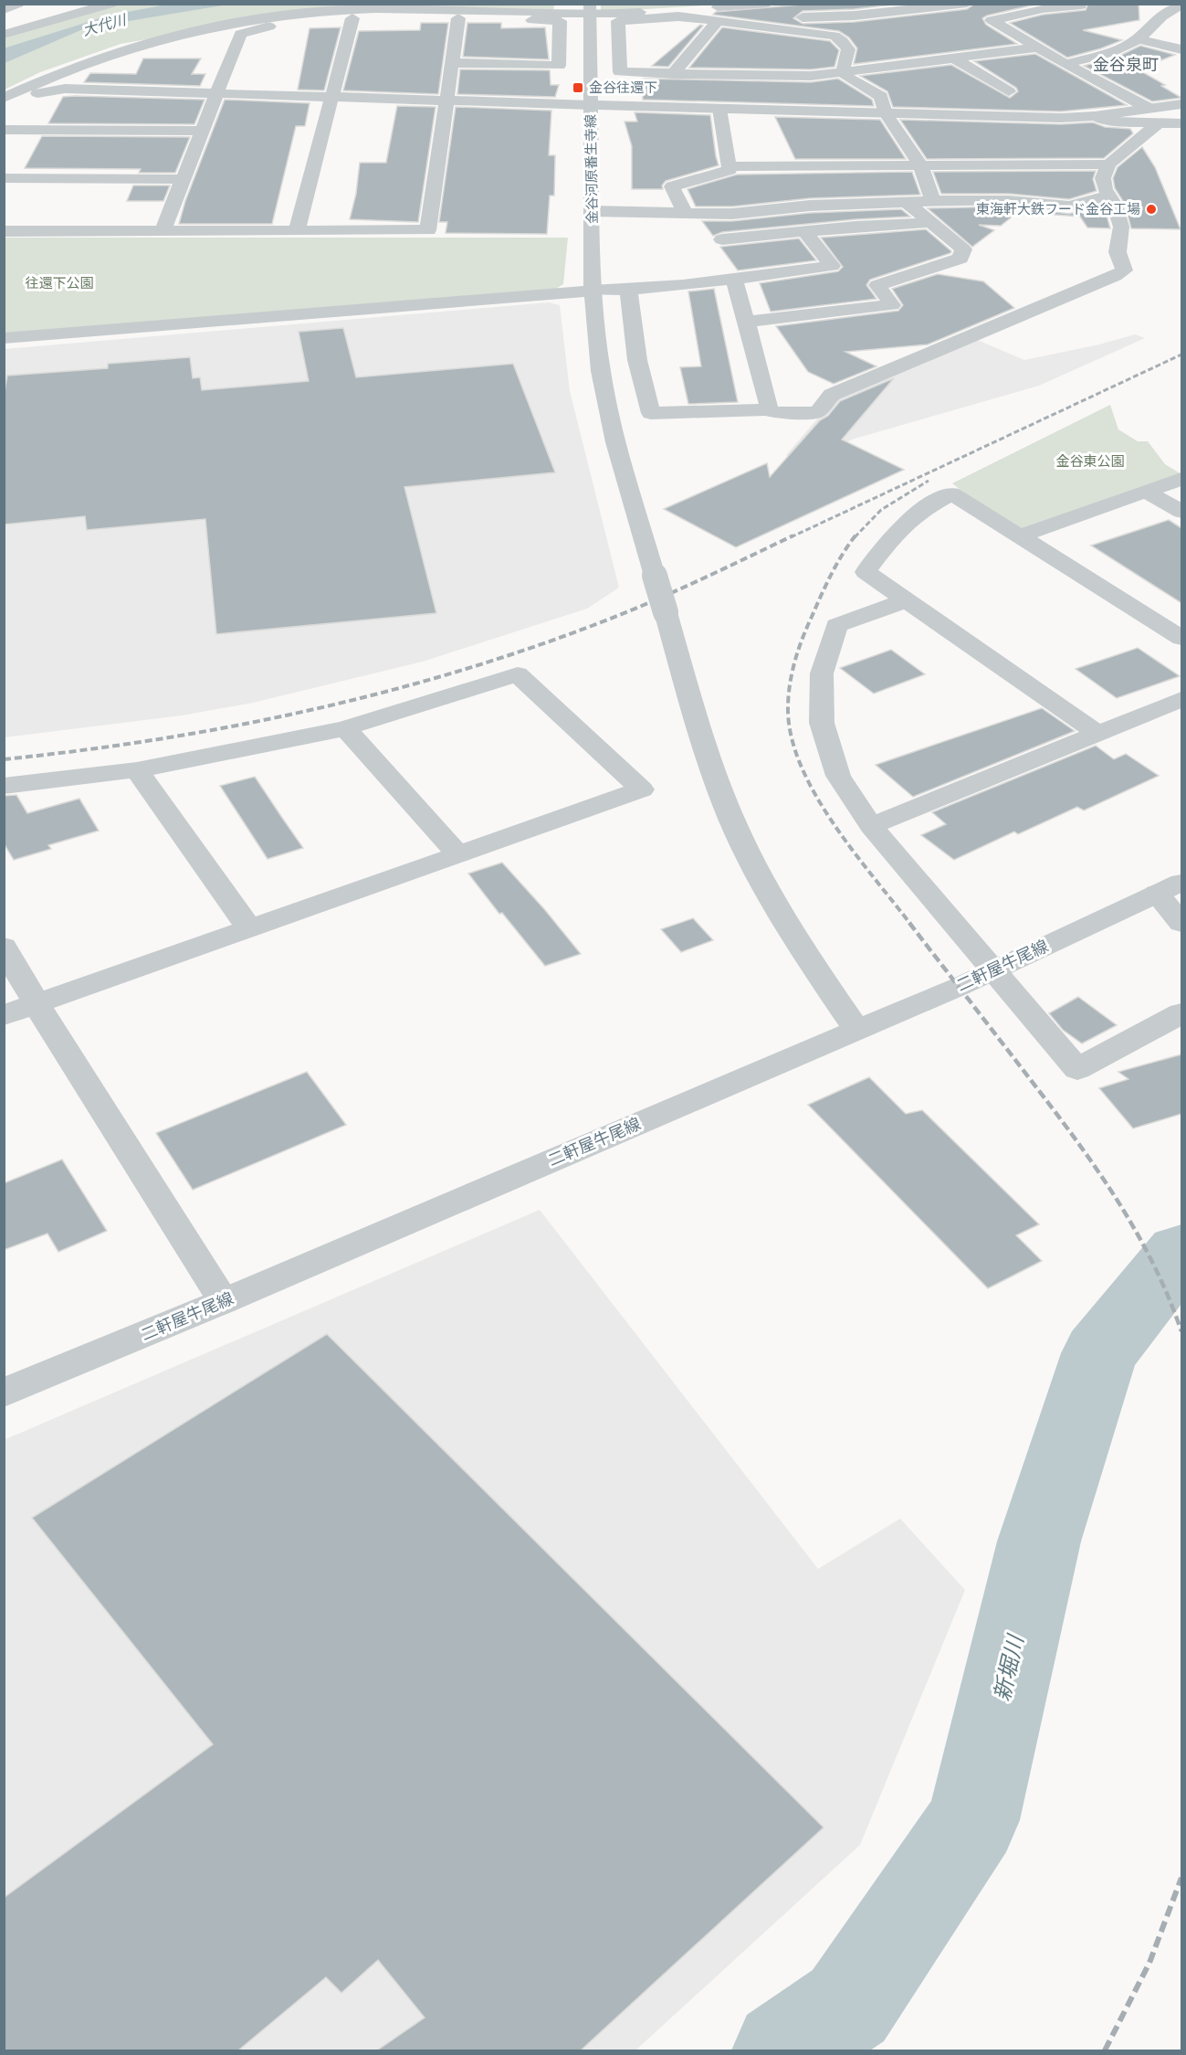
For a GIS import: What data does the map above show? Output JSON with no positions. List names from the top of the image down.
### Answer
{
  "streets": {
    "street": ["金谷河原番生寺線", "二軒屋牛尾線"]
  },
  "crossings": [
    ["金谷河原番生寺線", "二軒屋牛尾線"]
  ],
  "districts": ["金谷泉町"],
  "water": ["大代川", "新堀川"],
  "parks": ["往還下公園", "金谷東公園"],
  "places": {
    "transit": ["金谷往還下"],
    "other": ["東海軒大鉄フード金谷工場"]
  }
}
